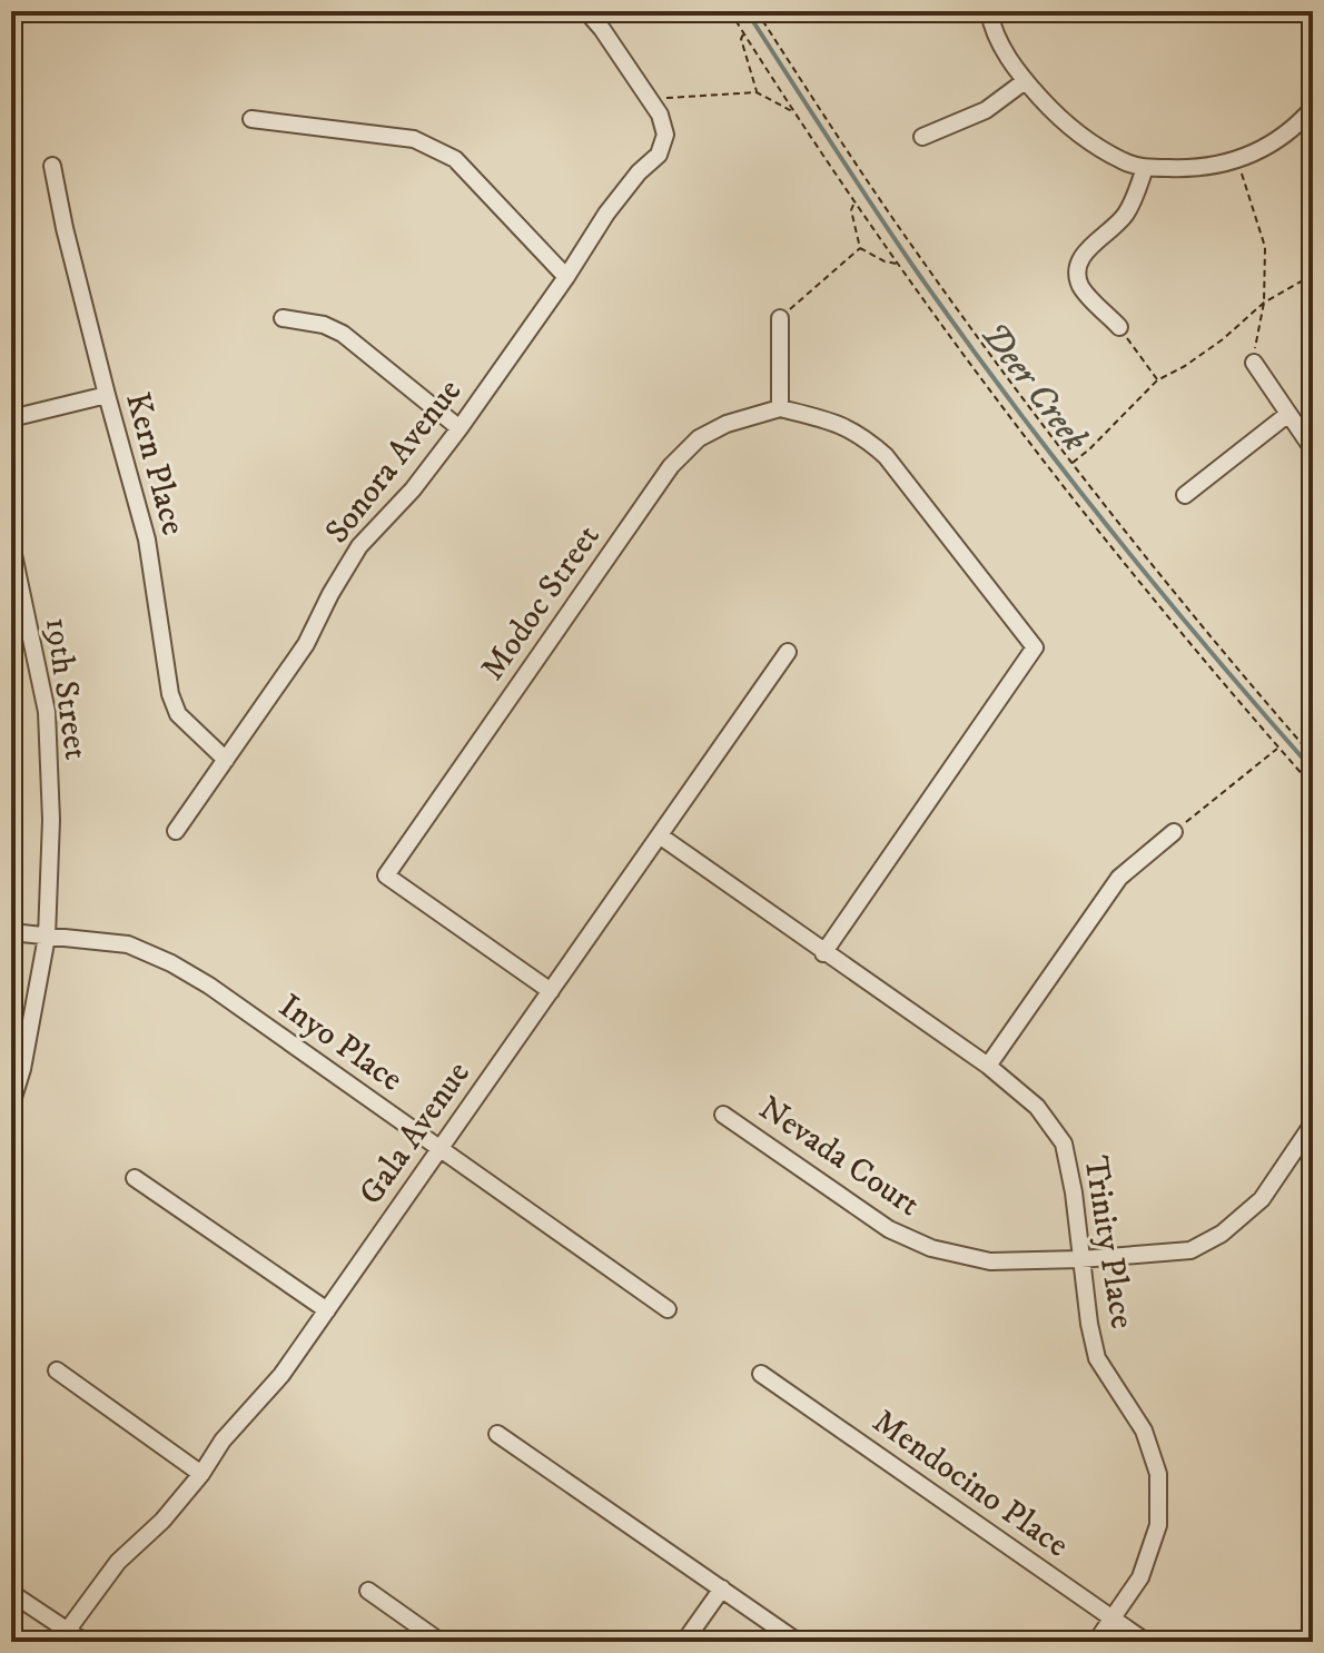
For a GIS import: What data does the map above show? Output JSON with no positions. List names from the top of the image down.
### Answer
{
  "streets": {
    "street": [
      "Sonora Avenue",
      "Kern Place",
      "Modoc Street",
      "19th Street",
      "Inyo Place",
      "Gala Avenue",
      "Nevada Court",
      "Trinity Place",
      "Mendocino Place"
    ]
  },
  "crossings": [
    ["Sonora Avenue", "Kern Place"],
    ["Modoc Street", "Gala Avenue"],
    ["19th Street", "Inyo Place"],
    ["Inyo Place", "Gala Avenue"],
    ["Gala Avenue", "Trinity Place"],
    ["Nevada Court", "Trinity Place"],
    ["Trinity Place", "Mendocino Place"]
  ],
  "water": ["Deer Creek"]
}
